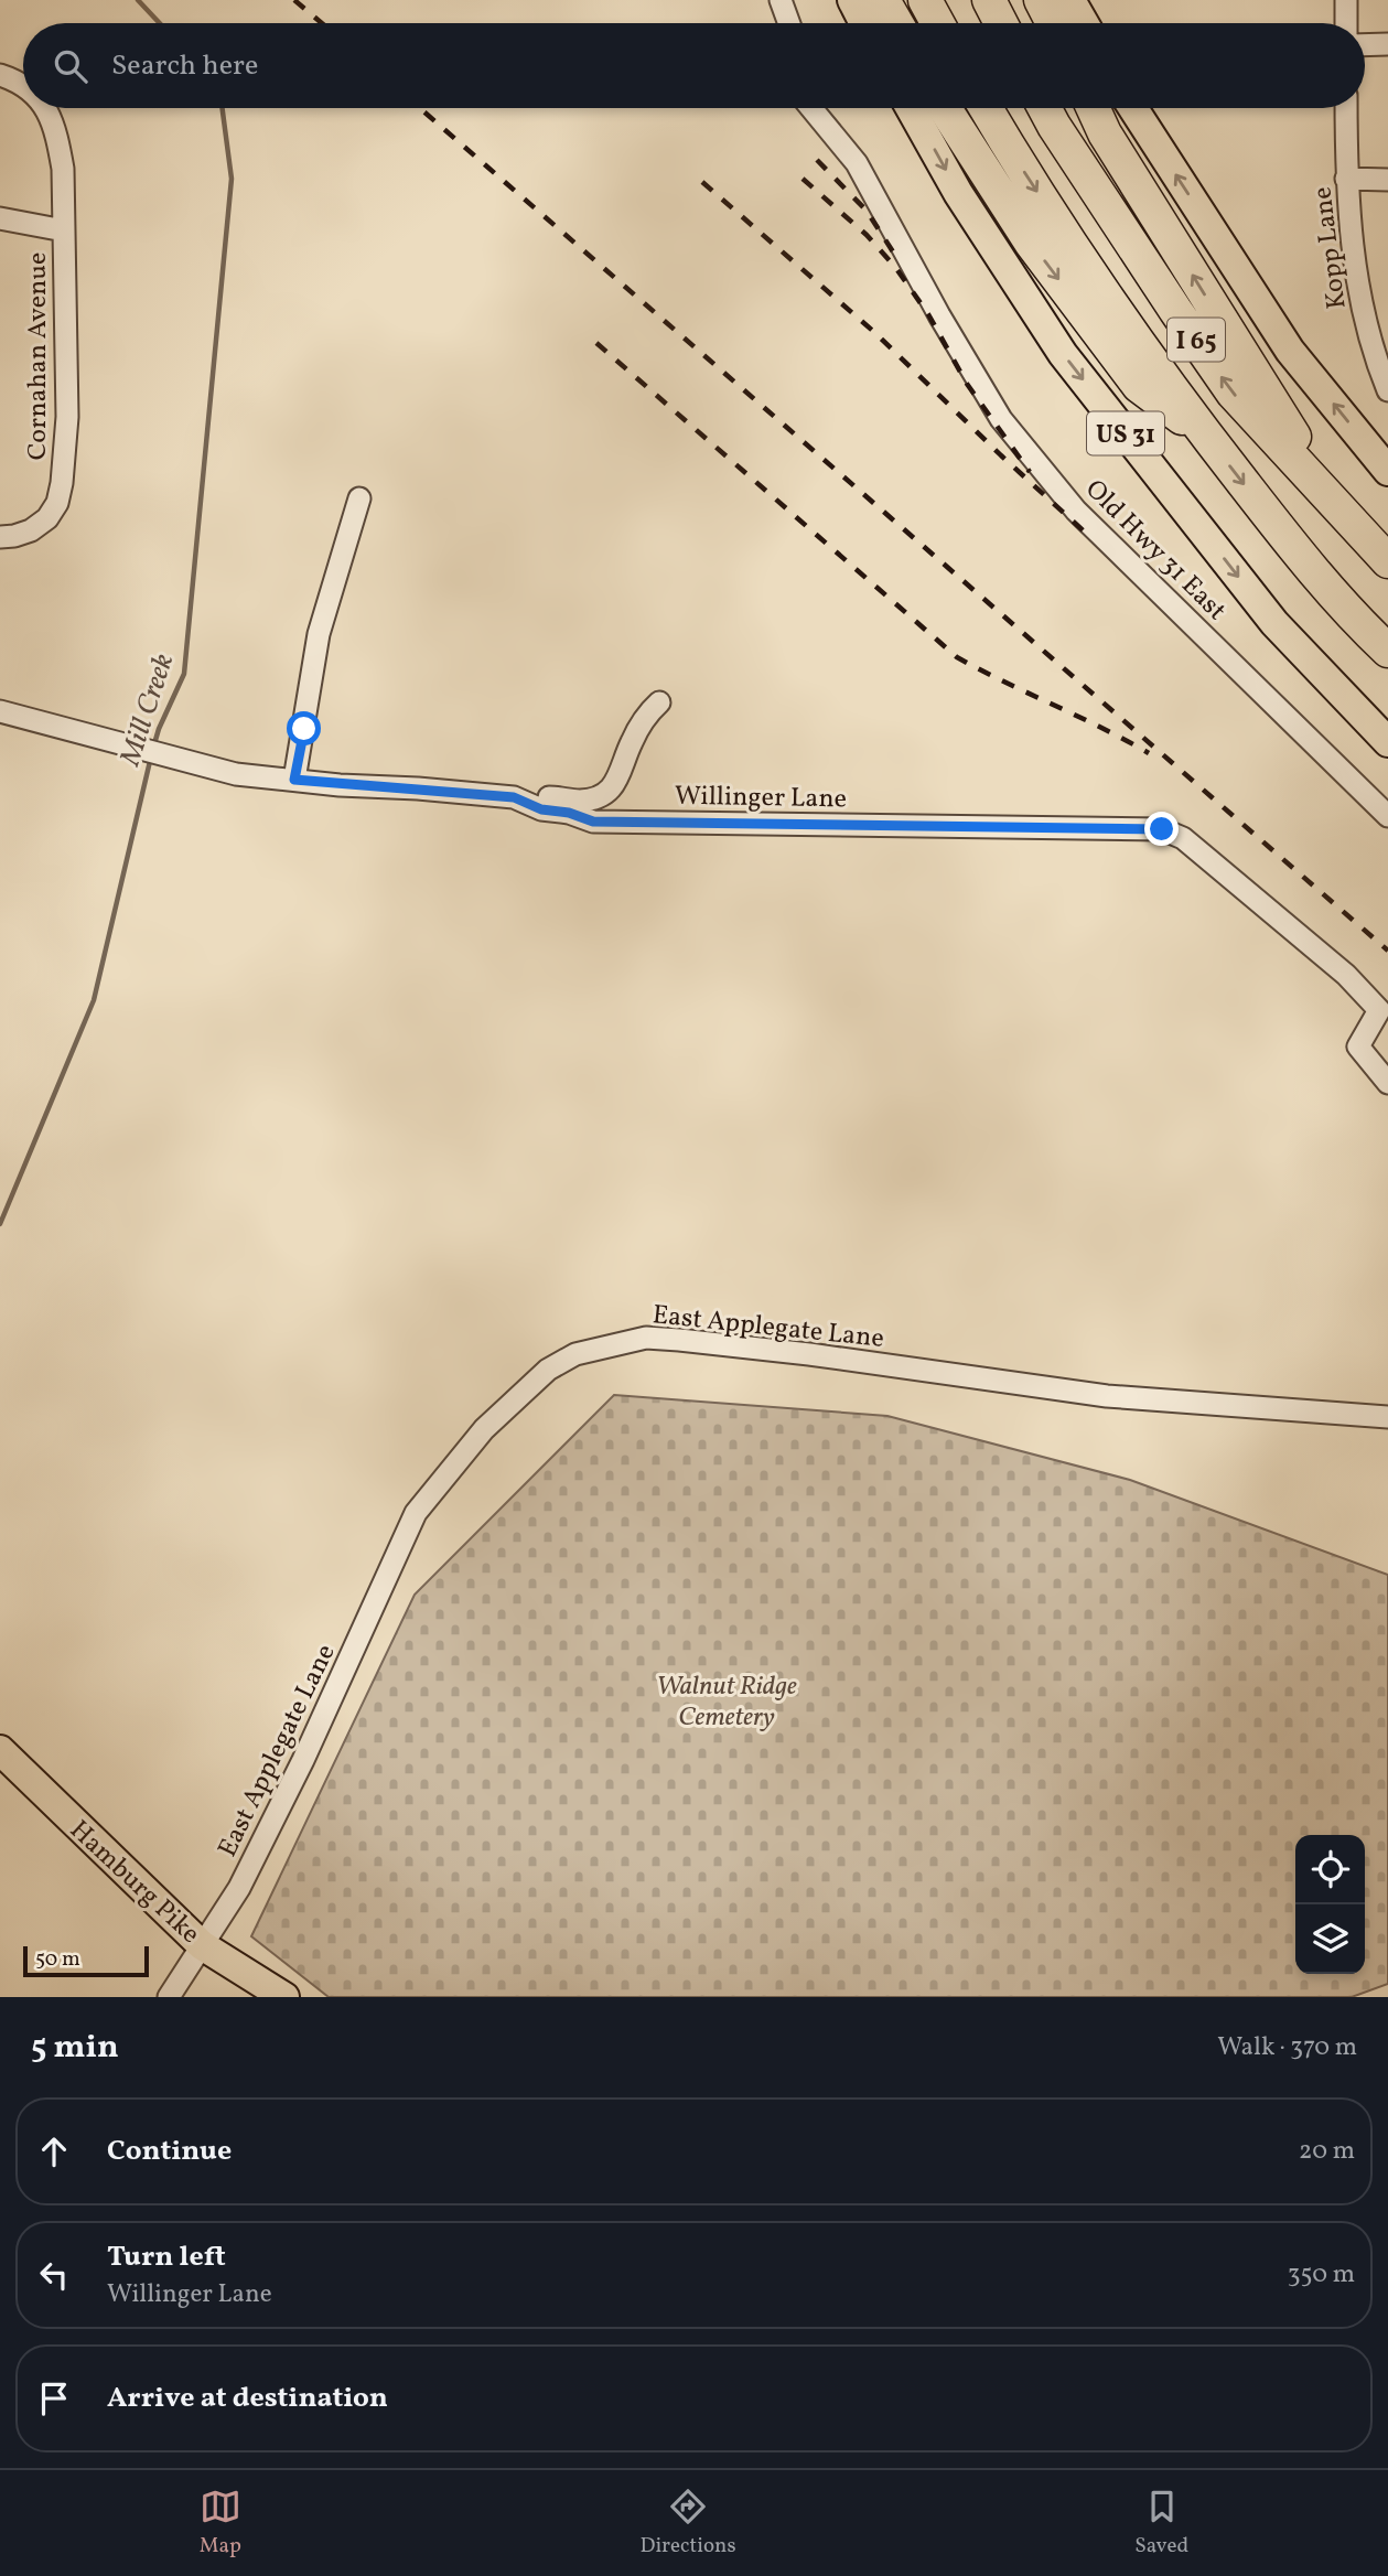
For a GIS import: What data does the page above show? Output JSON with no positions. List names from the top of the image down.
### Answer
{
  "streets": {
    "highway": ["I 65"],
    "main road": ["US 31", "Hamburg Pike"],
    "street": [
      "Kopp Lane",
      "Cornahan Avenue",
      "Old Hwy 31 East",
      "Willinger Lane",
      "East Applegate Lane"
    ]
  },
  "crossings": [
    ["East Applegate Lane", "Hamburg Pike"]
  ],
  "water": ["Mill Creek"],
  "parks": ["Walnut Ridge Cemetery"],
  "scale_bar": "50 m",
  "page": {
    "search": "Search here",
    "scale": "50 m",
    "heading": ["5 min", "Walk · 370 m"],
    "list": [
      ["Continue", "20 m"],
      ["Turn left", "Willinger Lane", "350 m"],
      "Arrive at destination"
    ],
    "nav": ["Map", "Directions", "Saved"]
  }
}
